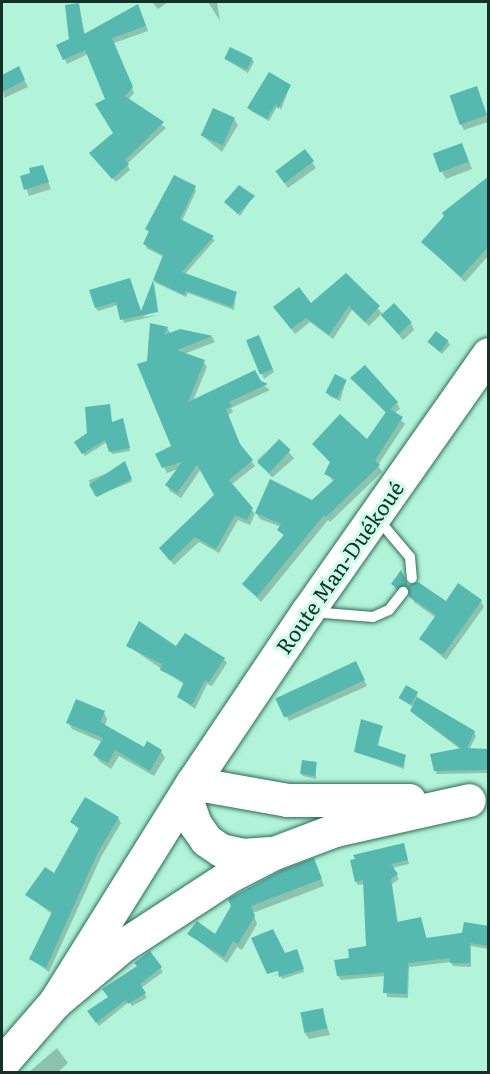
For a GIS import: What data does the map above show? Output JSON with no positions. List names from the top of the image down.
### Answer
{
  "streets": {
    "main road": ["Route Man-Duékoué"]
  }
}
